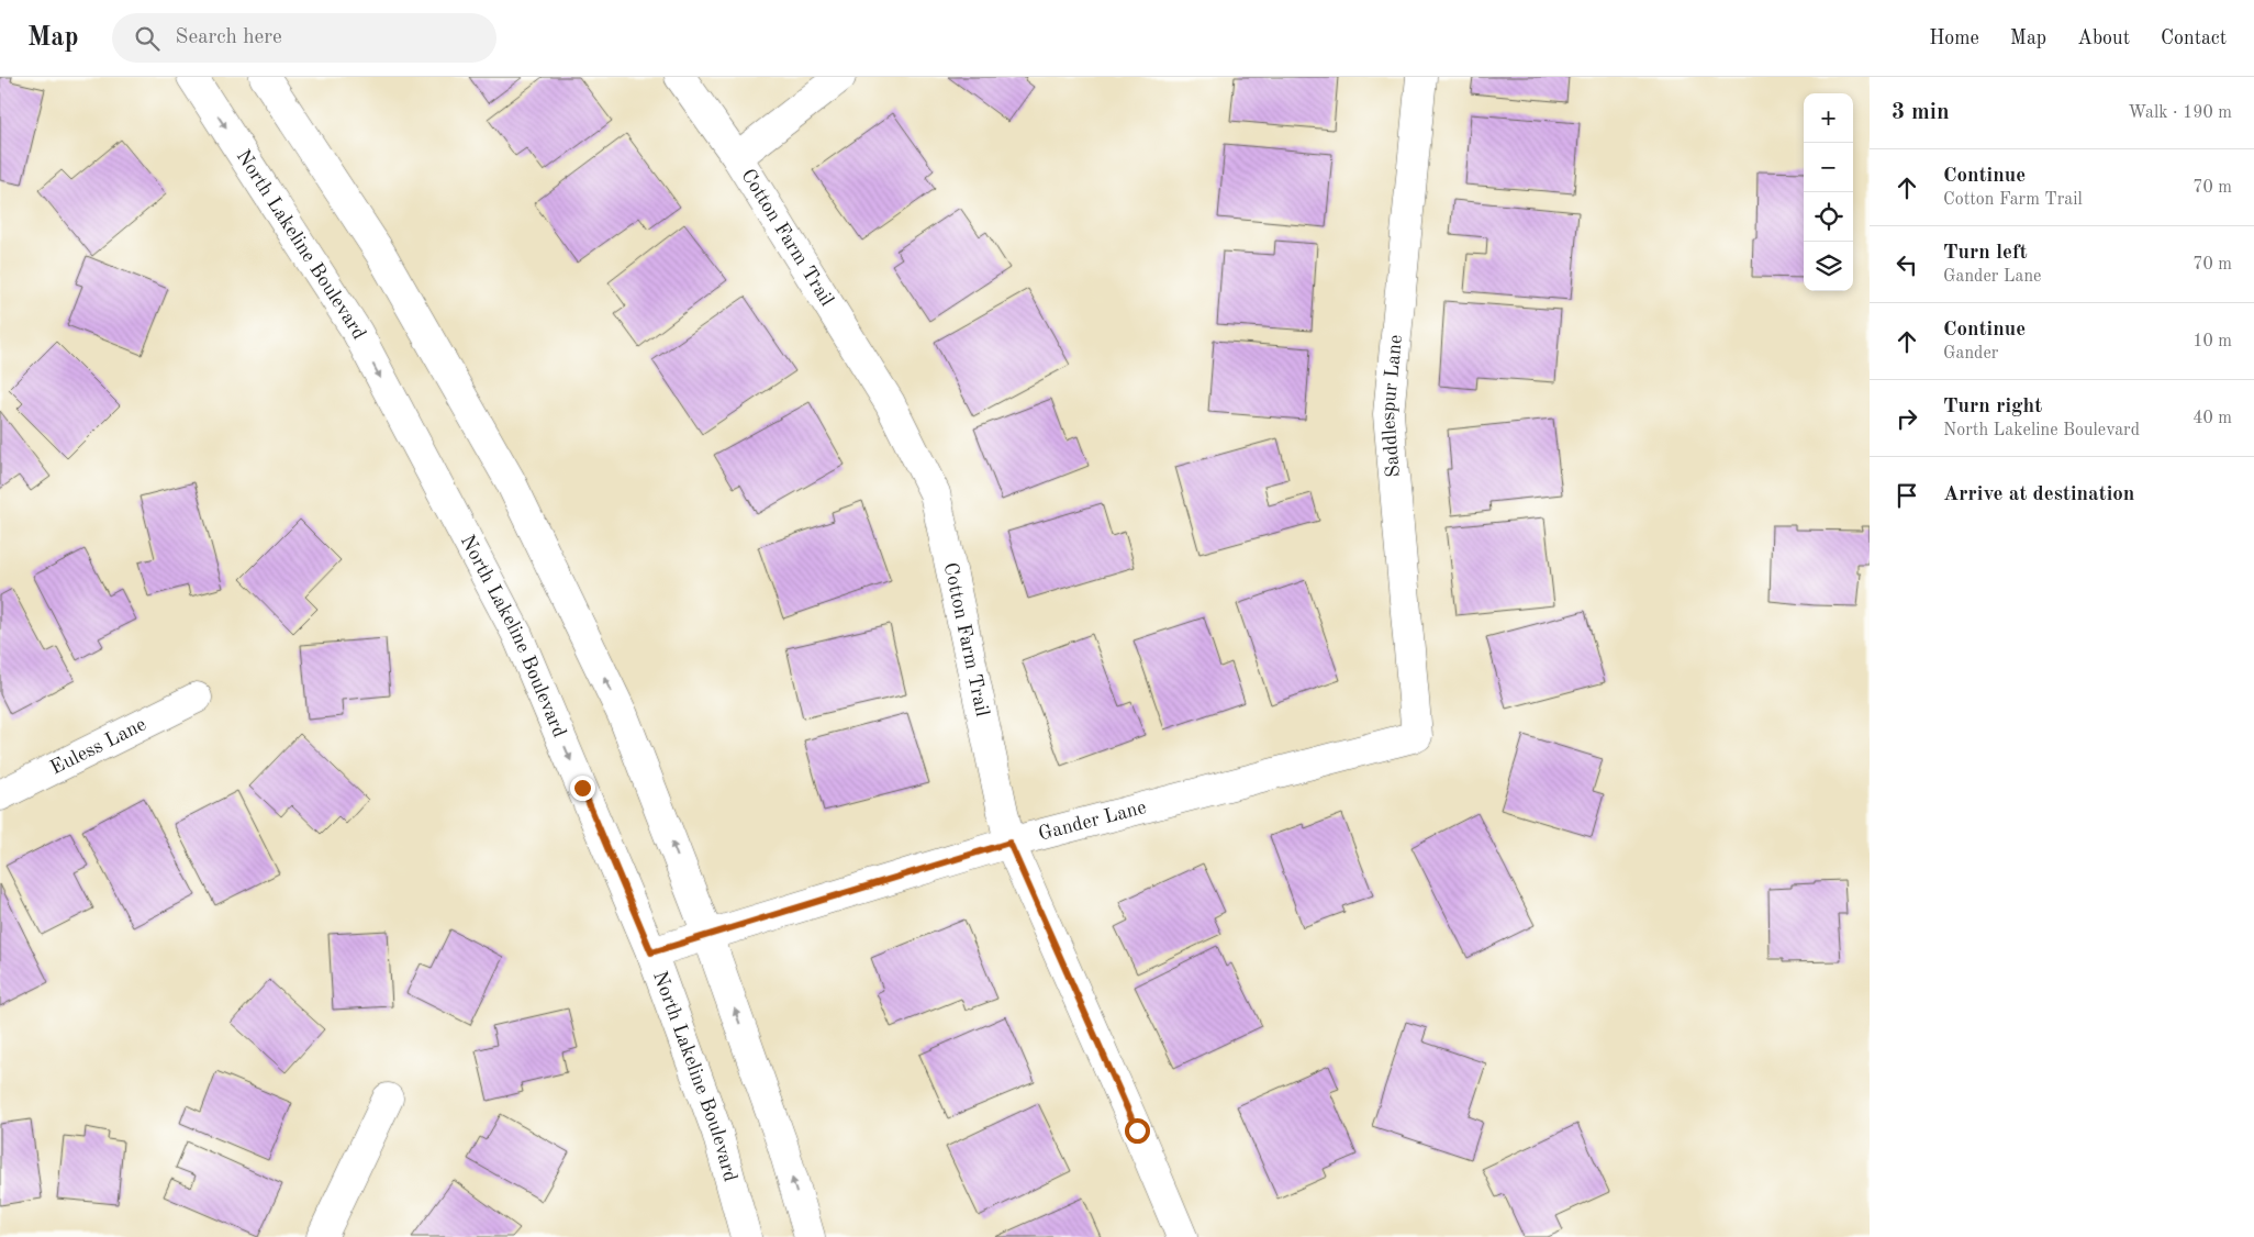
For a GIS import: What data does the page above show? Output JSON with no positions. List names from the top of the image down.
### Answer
{
  "streets": {
    "street": [
      "Cotton Farm Trail",
      "North Lakeline Boulevard",
      "Saddlespur Lane",
      "Euless Lane",
      "Gander Lane"
    ]
  },
  "crossings": [
    ["Cotton Farm Trail", "Gander Lane"],
    ["North Lakeline Boulevard", "Gander Lane"],
    ["Saddlespur Lane", "Gander Lane"]
  ],
  "page": {
    "header": "Map",
    "search": "Search here",
    "nav": [
      "Home",
      "Map",
      "About",
      "Contact"
    ],
    "heading": ["3 min", "Walk · 190 m"],
    "map_buttons": ["+", "−"],
    "list": [
      ["Continue", "Cotton Farm Trail", "70 m"],
      ["Turn left", "Gander Lane", "70 m"],
      ["Continue", "Gander", "10 m"],
      ["Turn right", "North Lakeline Boulevard", "40 m"],
      "Arrive at destination"
    ]
  }
}
